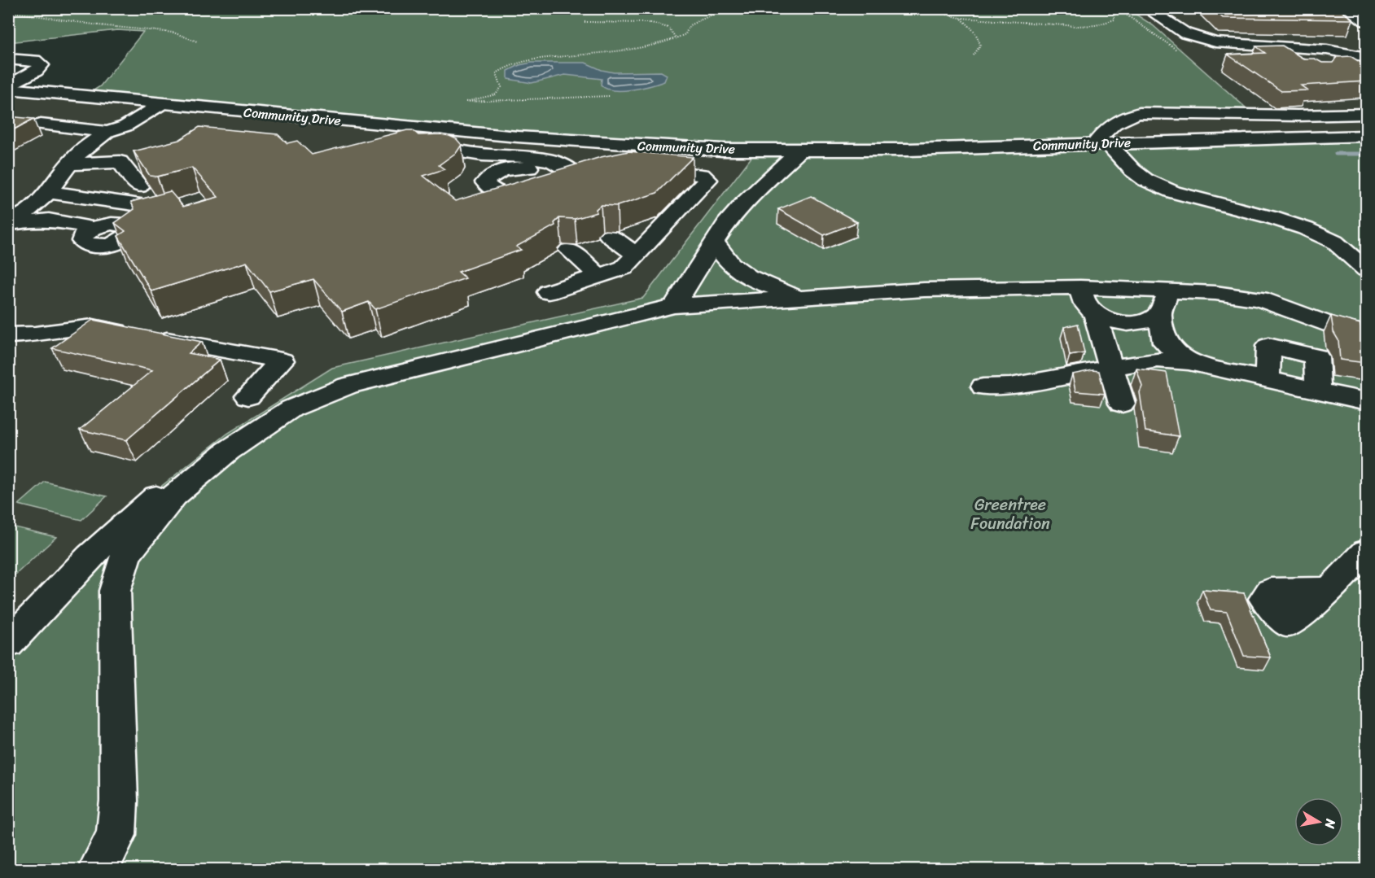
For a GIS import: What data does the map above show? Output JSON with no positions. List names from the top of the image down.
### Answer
{
  "streets": {
    "main road": ["Community Drive"]
  },
  "parks": ["Greentree Foundation"],
  "north": "right"
}
